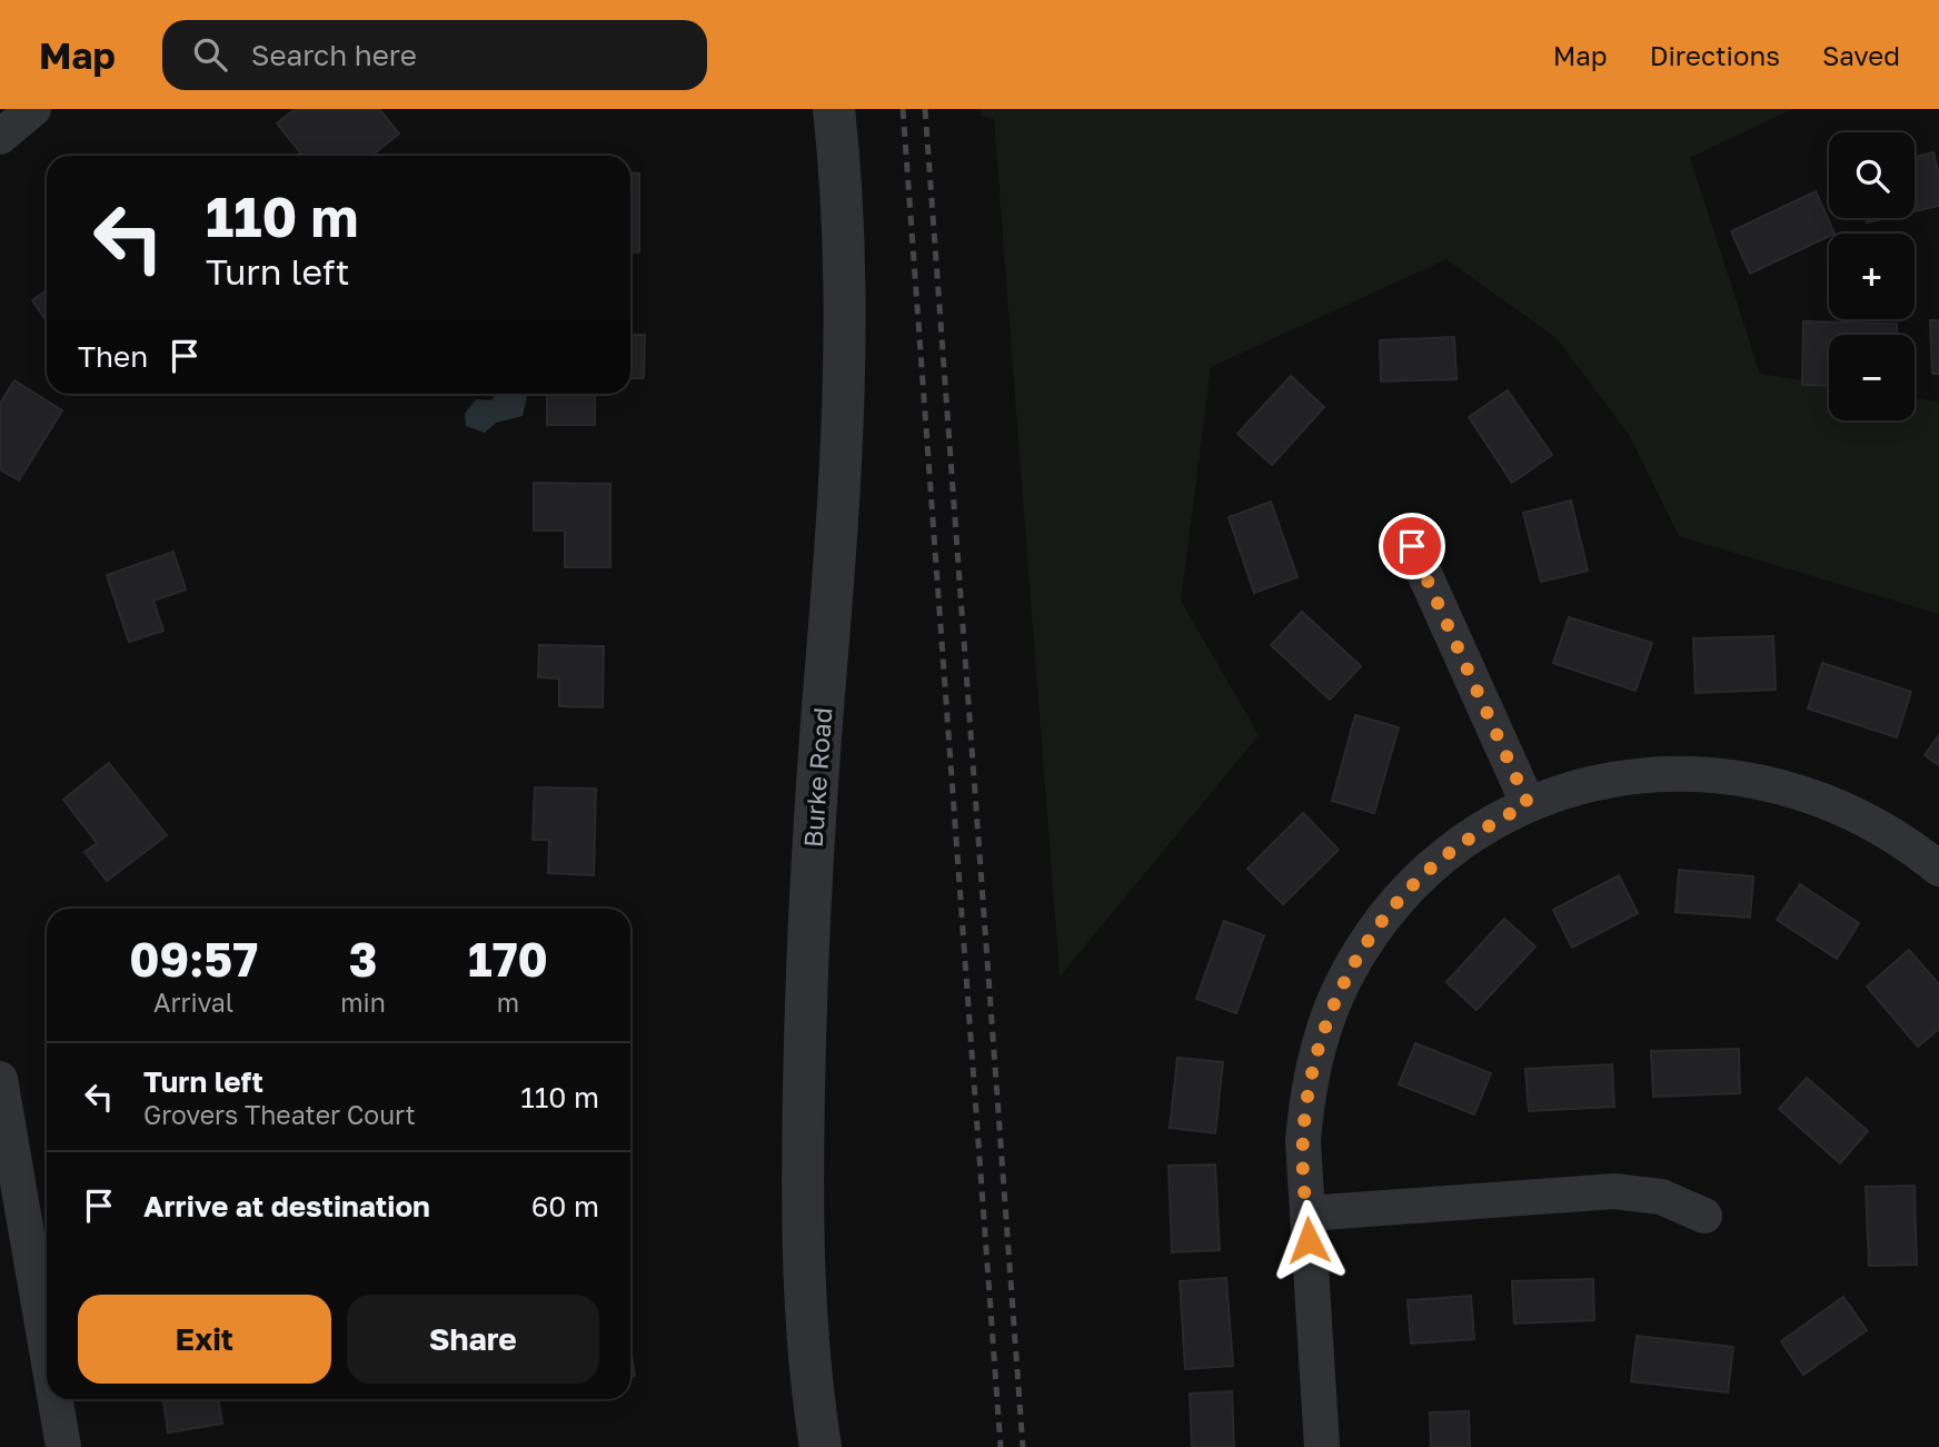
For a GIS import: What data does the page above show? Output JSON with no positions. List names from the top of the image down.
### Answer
{
  "streets": {
    "street": ["Burke Road"]
  },
  "page": {
    "header": "Map",
    "search": "Search here",
    "nav": ["Map", "Directions", "Saved"],
    "map_buttons": ["+", "−"],
    "turn": ["110 m", "Turn left"],
    "then": "Then",
    "eta": [
      "09:57",
      "Arrival",
      "3",
      "min",
      "170",
      "m"
    ],
    "list": [
      {
        "name": "Turn left",
        "note": "Grovers Theater Court",
        "value": "110 m"
      },
      {
        "name": "Arrive at destination",
        "value": "60 m"
      }
    ],
    "buttons": ["Exit", "Share"]
  }
}
